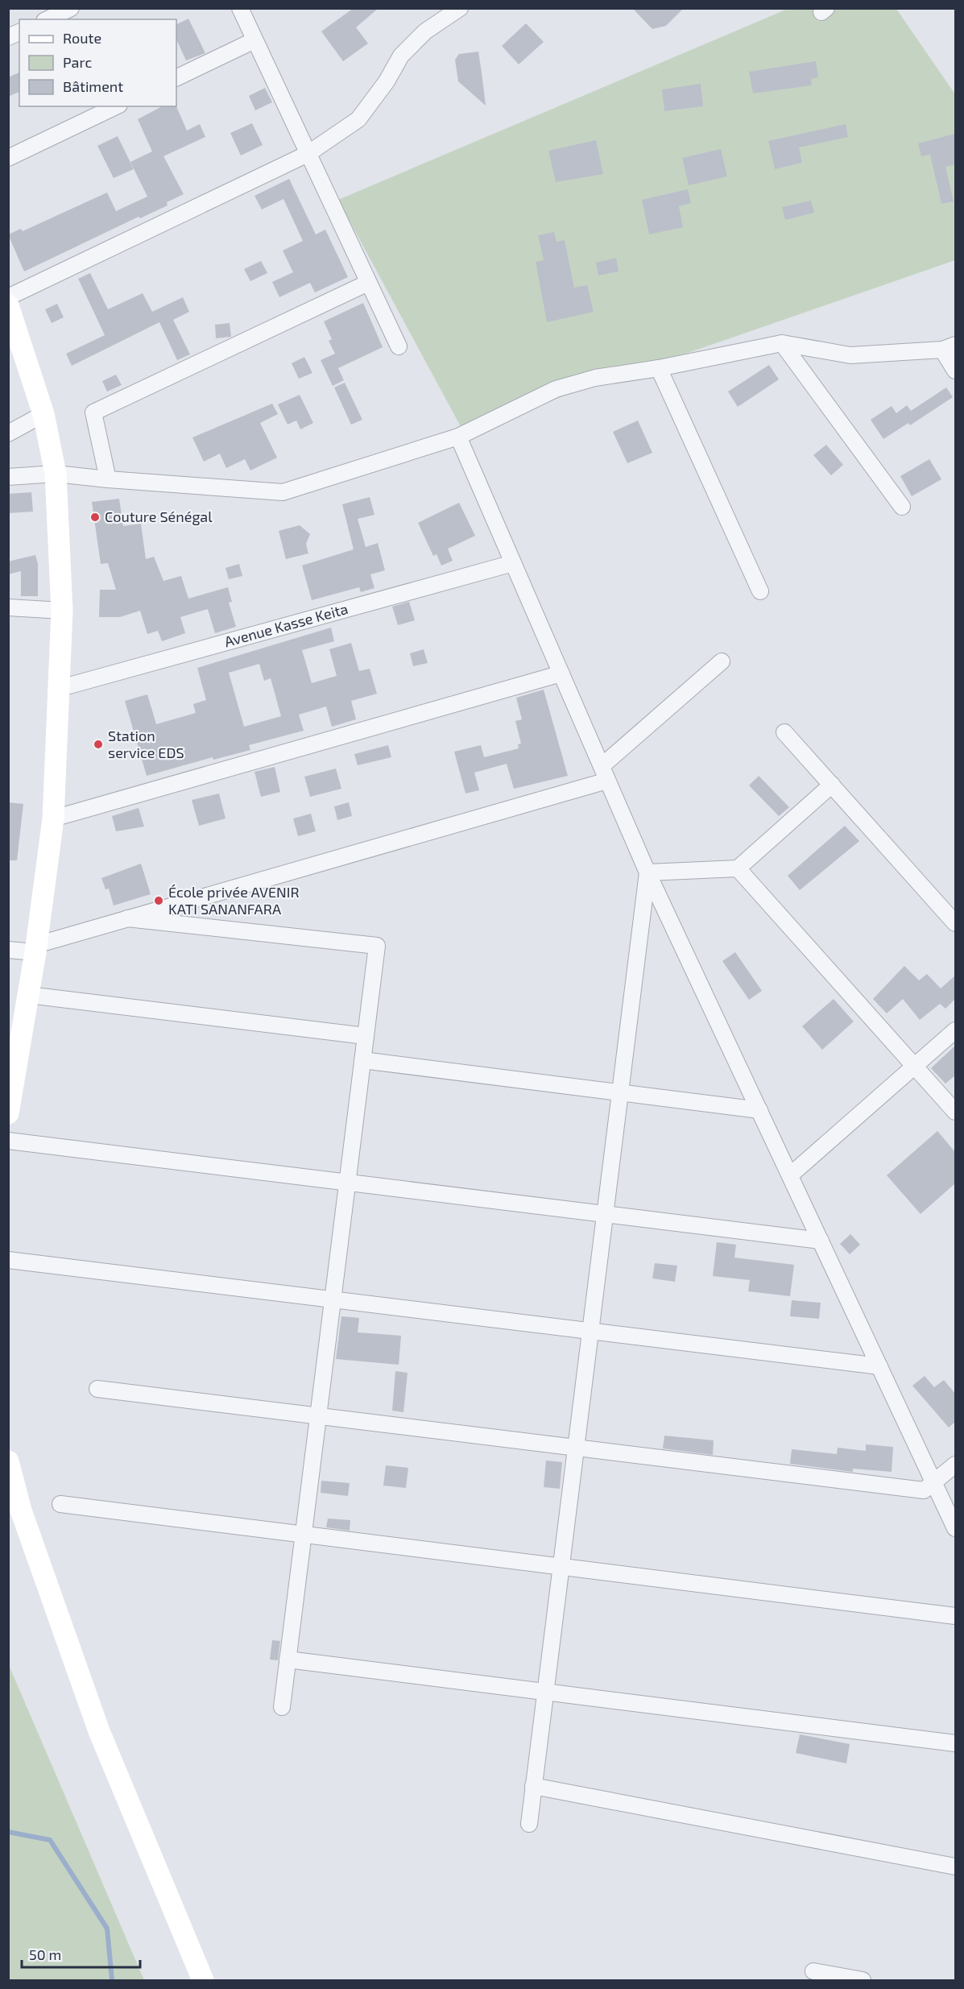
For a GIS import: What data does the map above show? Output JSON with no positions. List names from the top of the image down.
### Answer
{
  "streets": {
    "street": ["Avenue Kasse Keita"]
  },
  "places": ["Couture Sénégal", "Station service EDS", "École privée AVENIR KATI SANANFARA"],
  "legend": ["Route", "Parc", "Bâtiment"],
  "scale_bar": "50 m"
}
